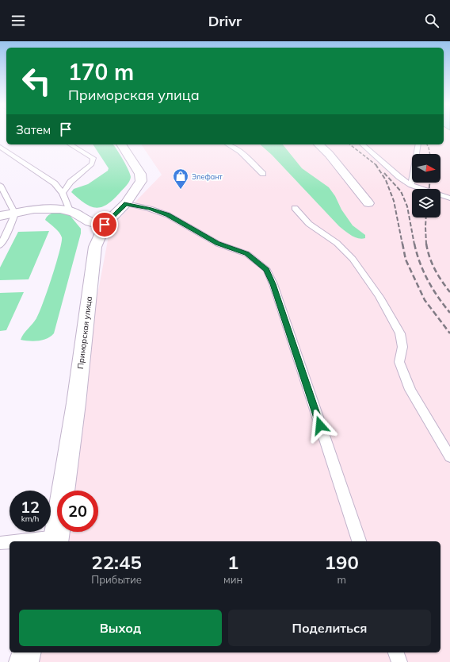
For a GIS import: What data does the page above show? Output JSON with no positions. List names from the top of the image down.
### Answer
{
  "streets": {
    "street": ["Приморская улица"]
  },
  "places": {
    "shop": ["Элефант"]
  },
  "north": "right",
  "page": {
    "header": "Drivr",
    "turn": ["170 m", "Приморская улица"],
    "then": "Затем",
    "speed": "12 km/h",
    "limit": "20",
    "eta": [
      "22:45",
      "Прибытие",
      "1",
      "мин",
      "190",
      "m"
    ],
    "buttons": ["Выход", "Поделиться"]
  }
}
